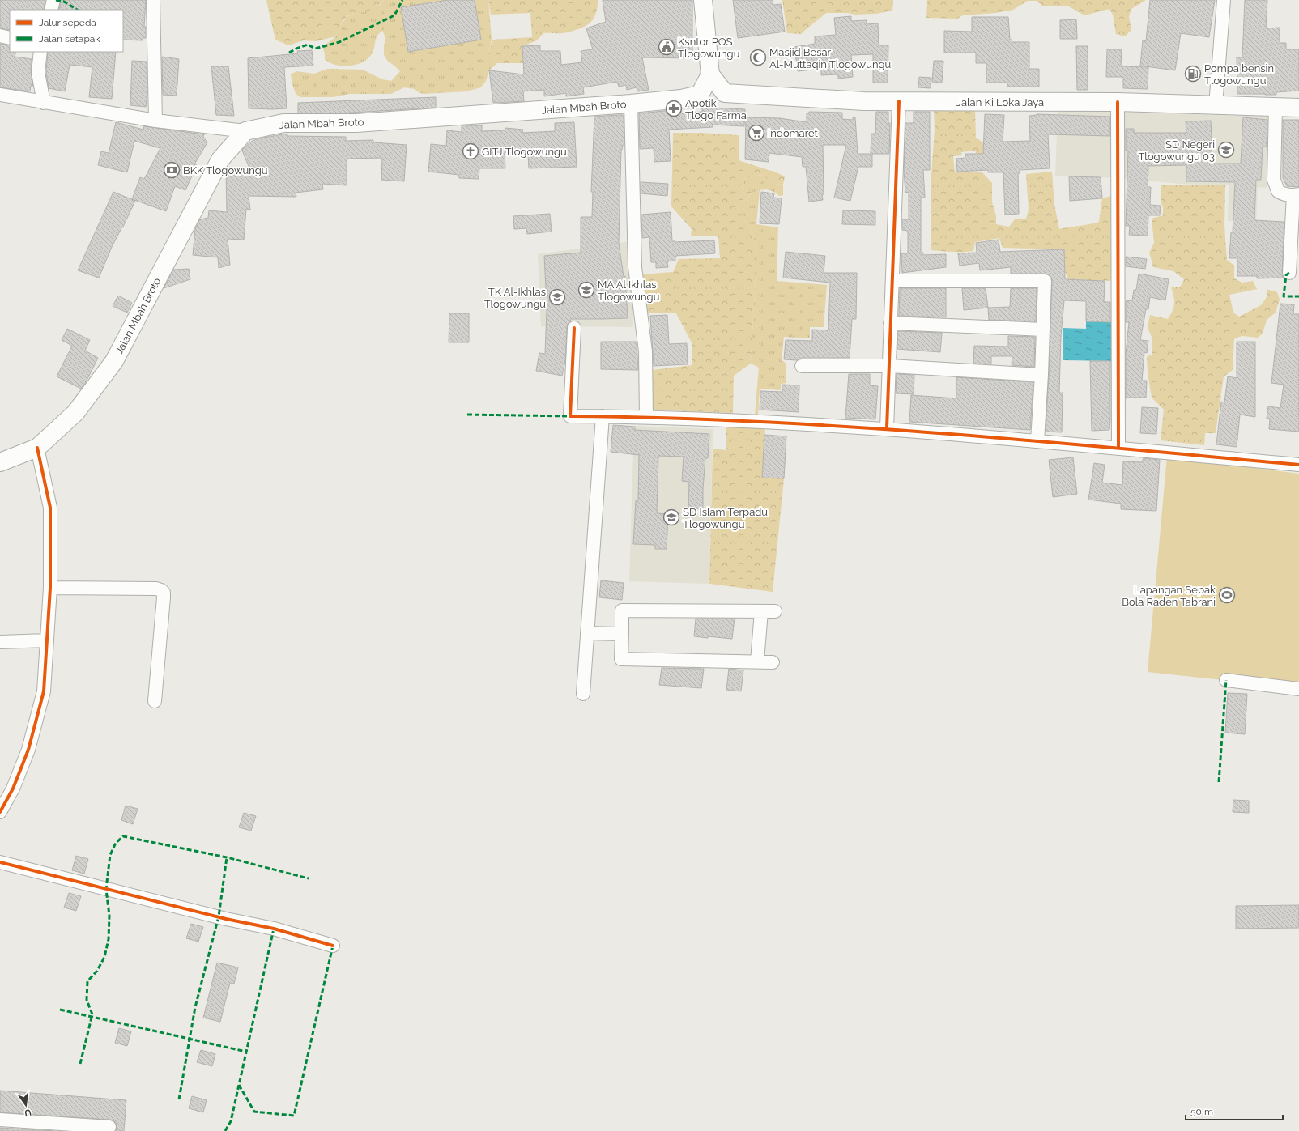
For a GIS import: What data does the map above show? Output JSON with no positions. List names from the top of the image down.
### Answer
{
  "streets": {
    "main road": ["Jalan Ki Loka Jaya", "Jalan Mbah Broto"]
  },
  "crossings": [
    ["Jalan Ki Loka Jaya", "Jalan Mbah Broto"]
  ],
  "places": {
    "public building": ["Ksntor POS Tlogowungu"],
    "mosque": ["Masjid Besar Al-Muttaqin Tlogowungu"],
    "fuel station": ["Pompa bensin Tlogowungu"],
    "pharmacy": ["Apotik Tlogo Farma"],
    "supermarket": ["Indomaret"],
    "school or university": [
      "SD Negeri Tlogowungu 03",
      "MA Al Ikhlas Tlogowungu",
      "TK Al-Ikhlas Tlogowungu",
      "SD Islam Terpadu Tlogowungu"
    ],
    "church": ["GITJ Tlogowungu"],
    "bank": ["BKK Tlogowungu"],
    "sports": ["Lapangan Sepak Bola Raden Tabrani"]
  },
  "legend": ["Jalur sepeda", "Jalan setapak"],
  "scale_bar": "50 m",
  "north": "bottom"
}
